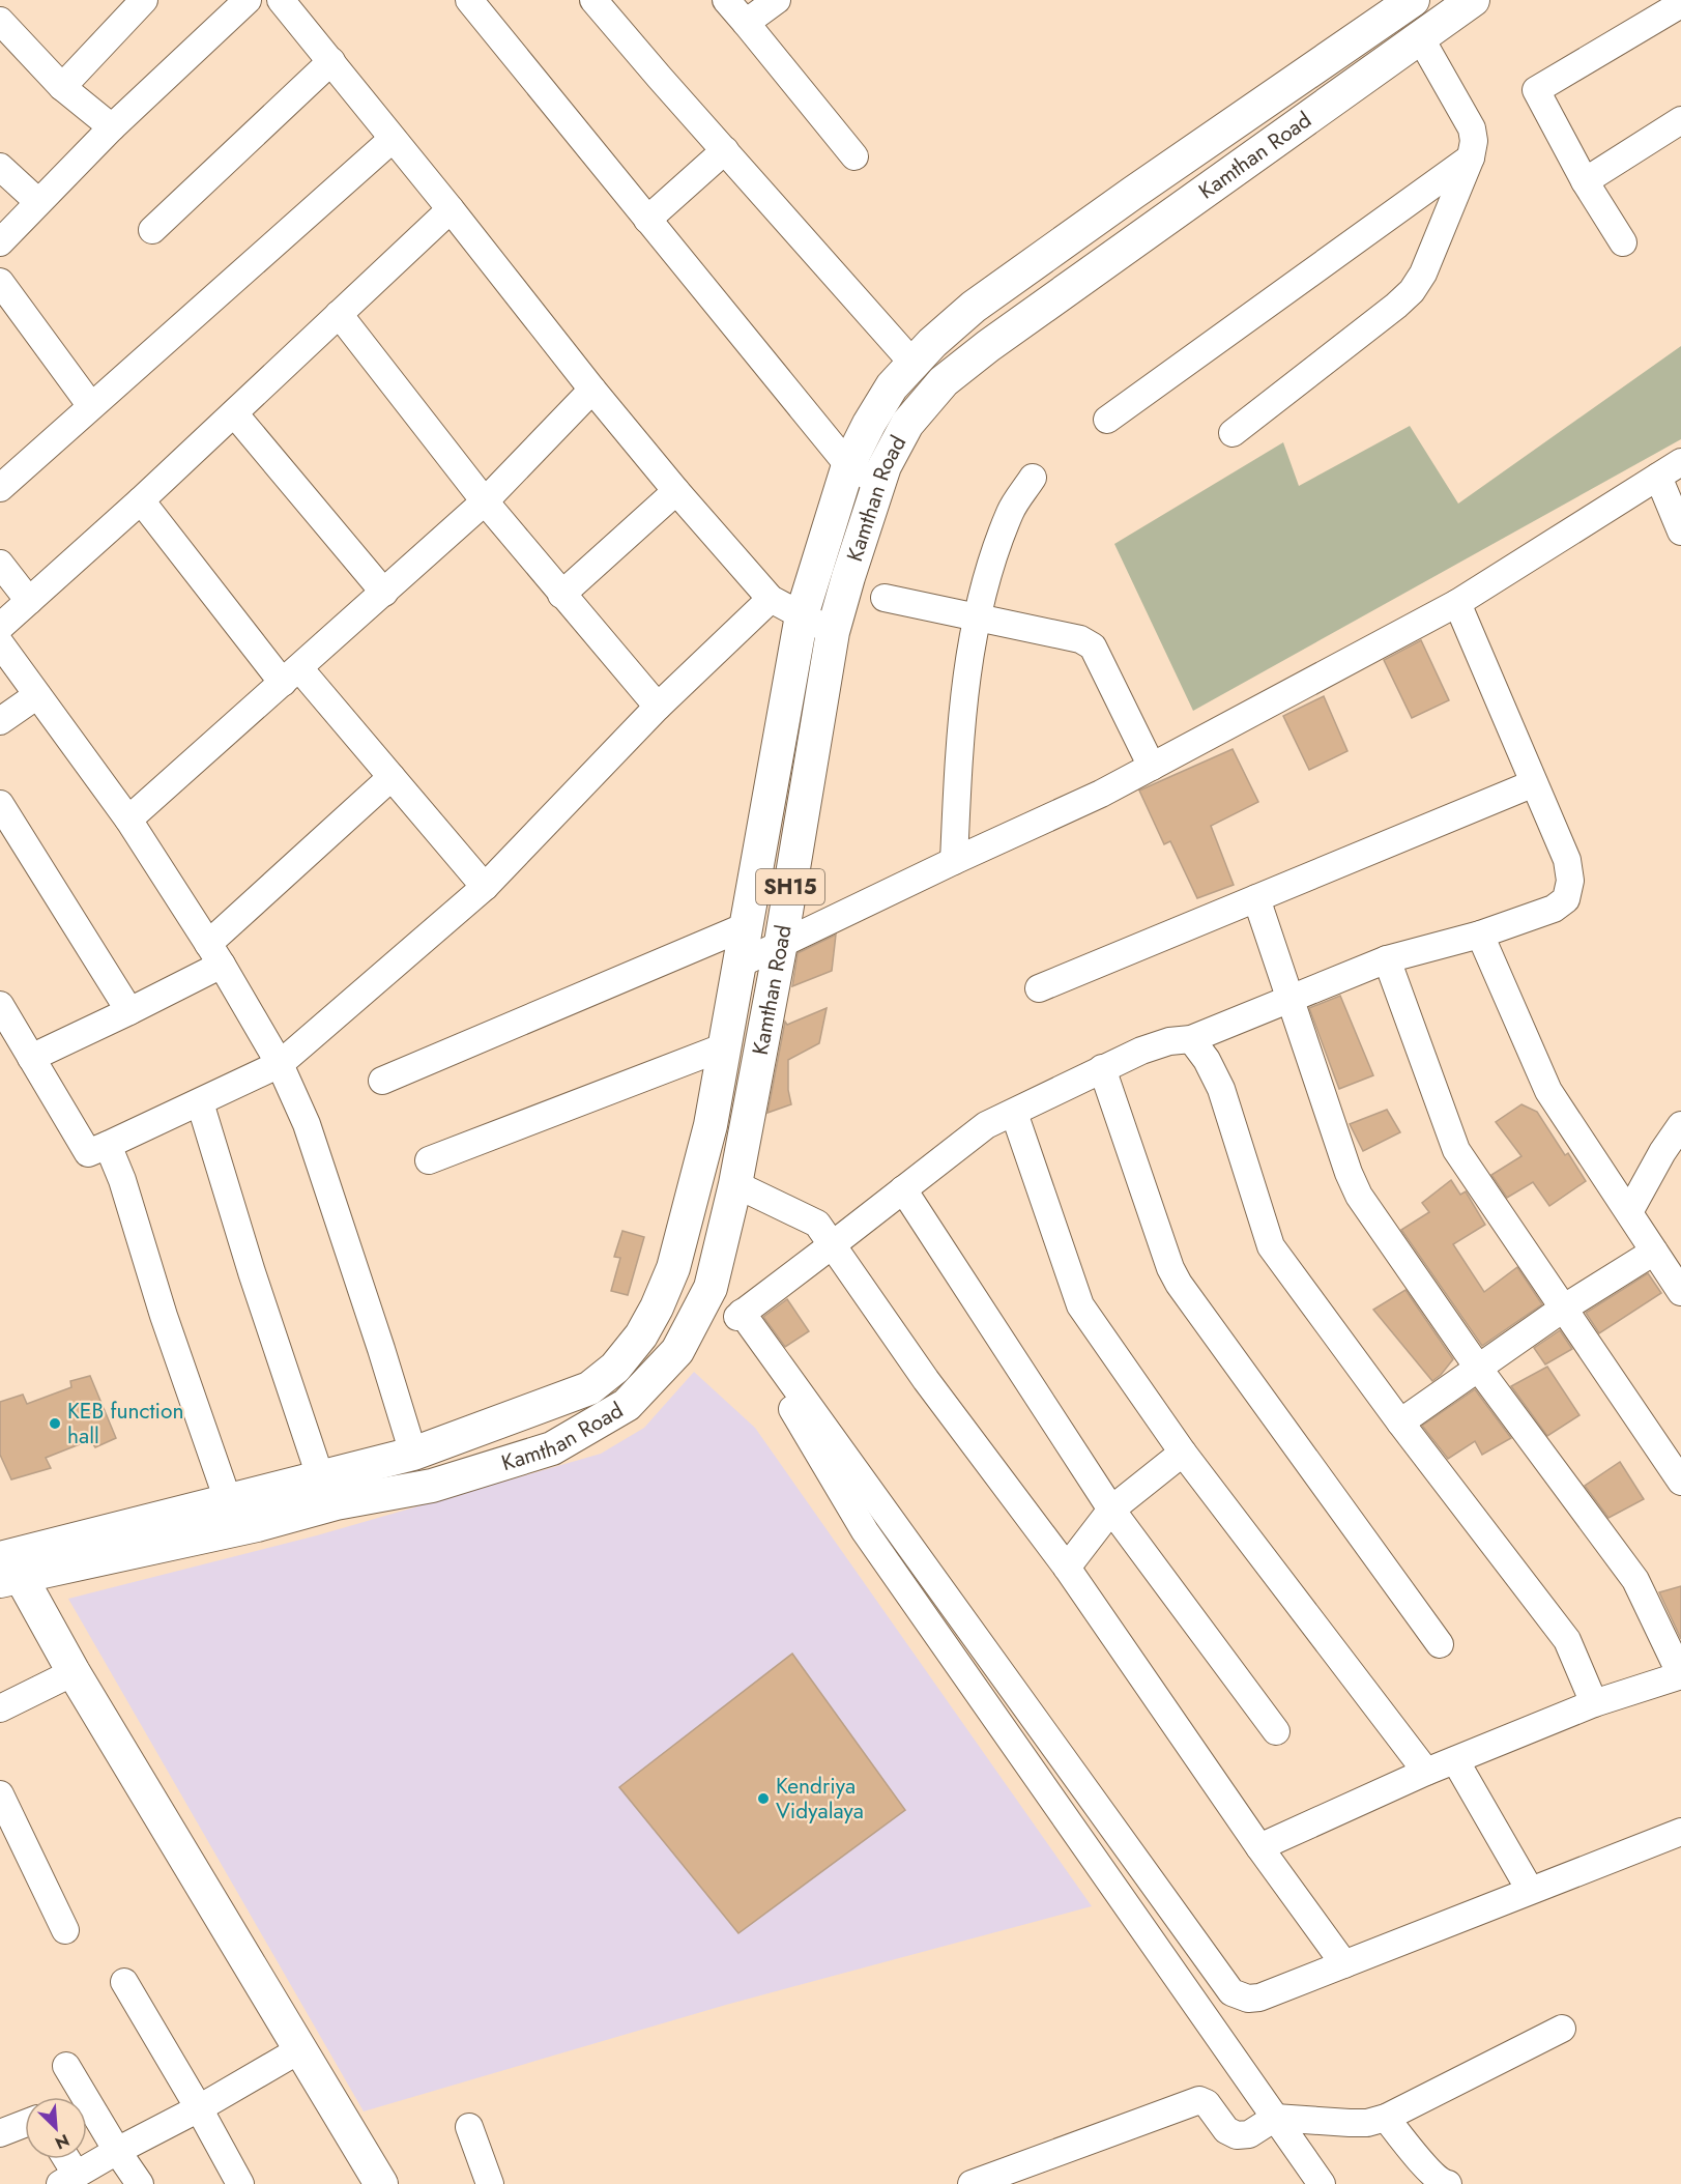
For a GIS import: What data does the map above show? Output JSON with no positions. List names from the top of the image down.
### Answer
{
  "streets": {
    "main road": ["Kamthan Road", "SH15"]
  },
  "places": ["KEB function hall", "Kendriya Vidyalaya"],
  "north": "bottom right"
}
